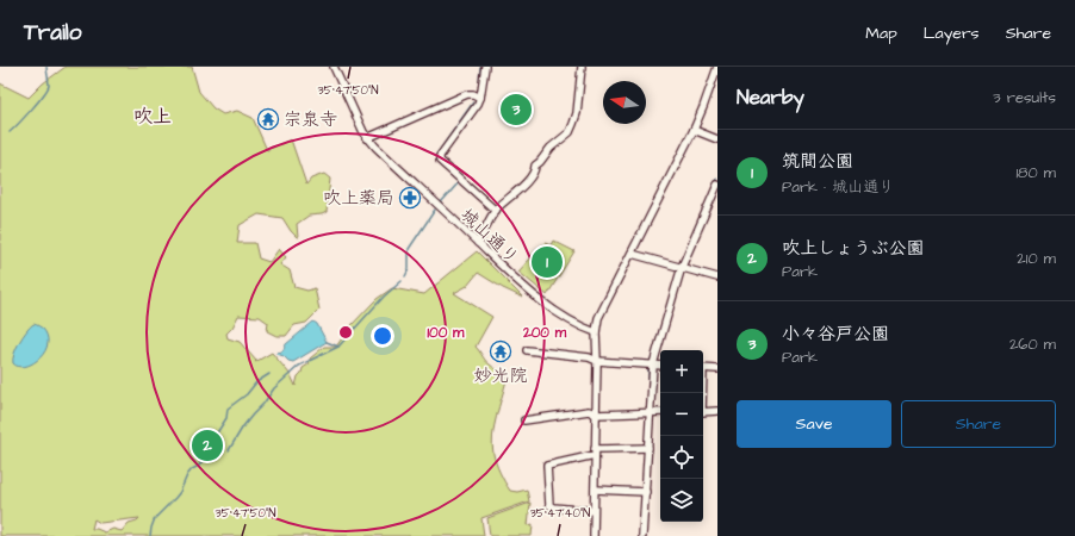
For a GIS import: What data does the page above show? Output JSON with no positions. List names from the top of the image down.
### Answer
{
  "streets": {
    "street": ["城山通り"]
  },
  "districts": ["吹上"],
  "places": {
    "temple": ["宗泉寺", "妙光院"],
    "pharmacy": ["吹上薬局"]
  },
  "north": "left",
  "page": {
    "header": "Trailo",
    "nav": ["Map", "Layers", "Share"],
    "heading": ["Nearby", "3 results"],
    "pins": ["3", "1", "2"],
    "list": [
      {
        "mark": "1",
        "name": "筑間公園",
        "note": "Park · 城山通り",
        "value": "180 m"
      },
      {
        "mark": "2",
        "name": "吹上しょうぶ公園",
        "note": "Park",
        "value": "210 m"
      },
      {
        "mark": "3",
        "name": "小々谷戸公園",
        "note": "Park",
        "value": "260 m"
      }
    ],
    "map_buttons": ["+", "−"],
    "buttons": ["Save", "Share"]
  },
  "coordinates": ["35°47'50\"N", "35°47'40\"N"],
  "rings": ["100 m", "200 m"]
}
